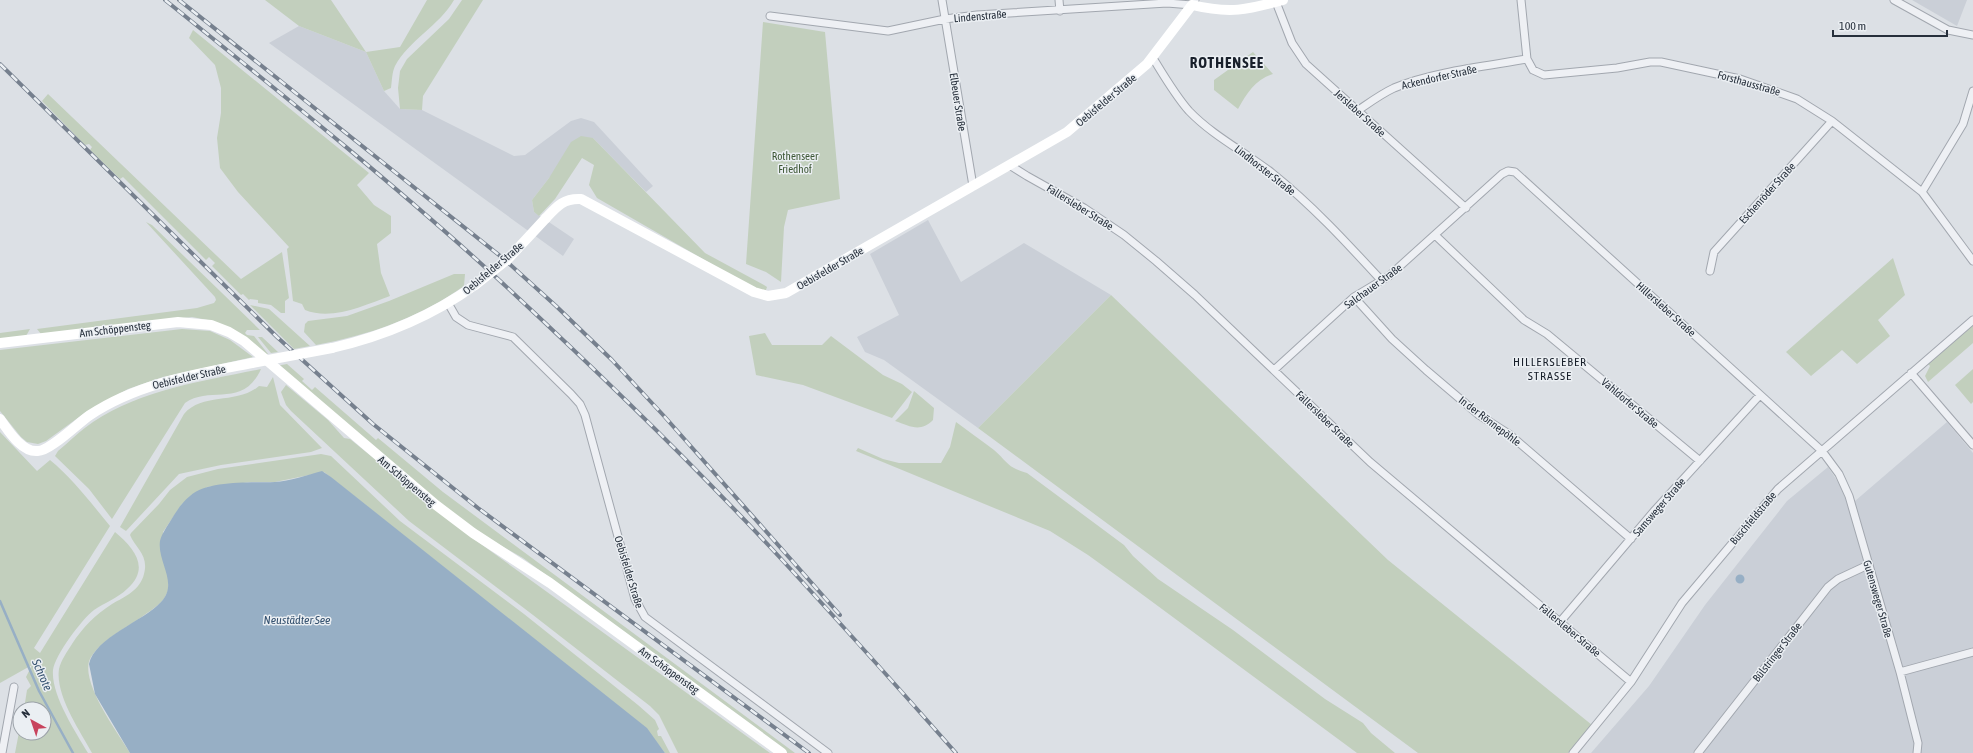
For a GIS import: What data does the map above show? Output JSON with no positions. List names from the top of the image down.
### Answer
{
  "streets": {
    "street": [
      "Lindenstraße",
      "Ackendorfer Straße",
      "Forsthausstraße",
      "Oebisfelder Straße",
      "Elbeuer Straße",
      "Jersleber Straße",
      "Lindhorster Straße",
      "Eschenröder Straße",
      "Fallersleber Straße",
      "Salchauer Straße",
      "Hillersleber Straße",
      "Am Schöppensteg",
      "Vahldorfer Straße",
      "In der Rönnepöhle",
      "Samsweger Straße",
      "Buschfeldstraße",
      "Gutensweger Straße",
      "Bülstringer Straße"
    ]
  },
  "crossings": [
    ["Lindenstraße", "Oebisfelder Straße"],
    ["Lindenstraße", "Elbeuer Straße"],
    ["Ackendorfer Straße", "Forsthausstraße"],
    ["Ackendorfer Straße", "Jersleber Straße"],
    ["Forsthausstraße", "Eschenröder Straße"],
    ["Oebisfelder Straße", "Elbeuer Straße"],
    ["Oebisfelder Straße", "Lindhorster Straße"],
    ["Oebisfelder Straße", "Fallersleber Straße"],
    ["Jersleber Straße", "Salchauer Straße"],
    ["Lindhorster Straße", "Salchauer Straße"],
    ["Fallersleber Straße", "Salchauer Straße"],
    ["Fallersleber Straße", "Samsweger Straße"],
    ["Fallersleber Straße", "Buschfeldstraße"],
    ["Salchauer Straße", "Hillersleber Straße"],
    ["Salchauer Straße", "Vahldorfer Straße"],
    ["Salchauer Straße", "In der Rönnepöhle"],
    ["Hillersleber Straße", "Samsweger Straße"],
    ["Hillersleber Straße", "Buschfeldstraße"],
    ["Hillersleber Straße", "Gutensweger Straße"],
    ["Vahldorfer Straße", "Samsweger Straße"],
    ["In der Rönnepöhle", "Samsweger Straße"],
    ["Buschfeldstraße", "Gutensweger Straße"],
    ["Gutensweger Straße", "Bülstringer Straße"]
  ],
  "districts": ["ROTHENSEE", "HILLERSLEBER STRASSE"],
  "water": ["Neustädter See", "Schrote"],
  "parks": ["Rothenseer Friedhof"],
  "scale_bar": "100 m",
  "north": "top left"
}
